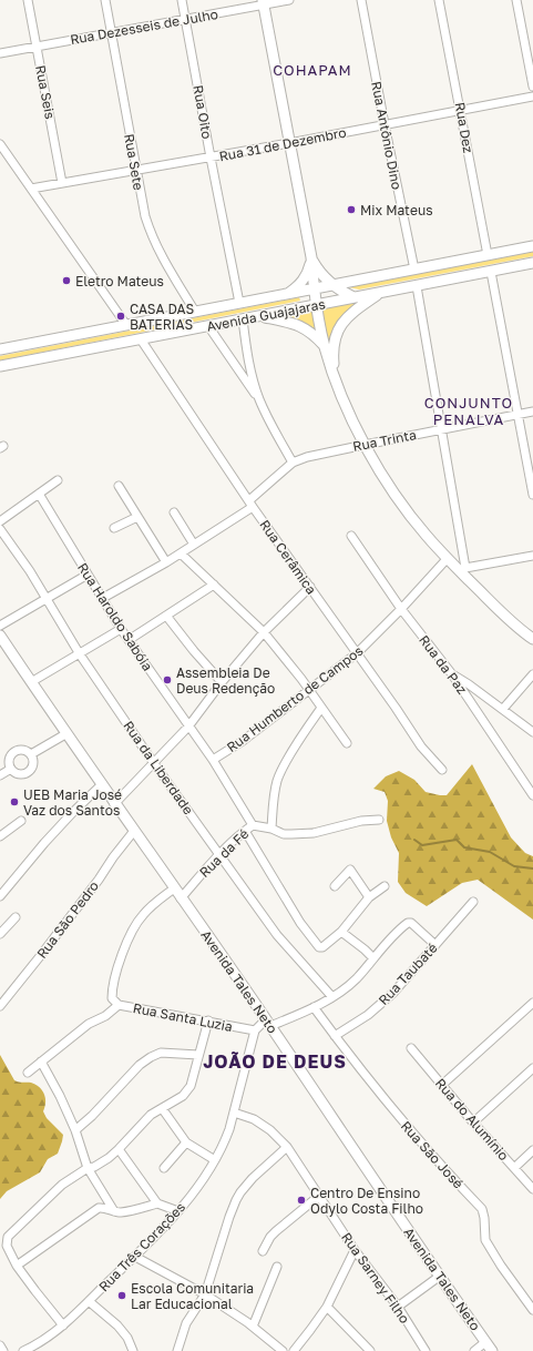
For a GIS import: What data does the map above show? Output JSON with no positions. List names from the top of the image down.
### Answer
{
  "streets": {
    "main road": ["Avenida Guajajaras", "Avenida Tales Neto"],
    "street": [
      "Rua Dezesseis de Julho",
      "Rua Seis",
      "Rua Oito",
      "Rua Dez",
      "Rua Antônio Dino",
      "Rua 31 de Dezembro",
      "Rua Sete",
      "Rua Trinta",
      "Rua Cerâmica",
      "Rua Haroldo Sabóia",
      "Rua da Paz",
      "Rua Humberto de Campos",
      "Rua da Liberdade",
      "Rua da Fé",
      "Rua São Pedro",
      "Rua Taubaté",
      "Rua Santa Luzia",
      "Rua do Alumínio",
      "Rua São José",
      "Rua Três Corações",
      "Rua Sarney Filho"
    ]
  },
  "crossings": [
    ["Rua Dezesseis de Julho", "Rua Seis"],
    ["Rua Dezesseis de Julho", "Rua Oito"],
    ["Rua Dezesseis de Julho", "Rua Sete"],
    ["Rua Seis", "Rua 31 de Dezembro"],
    ["Rua Oito", "Rua 31 de Dezembro"],
    ["Rua Oito", "Avenida Guajajaras"],
    ["Rua Dez", "Rua 31 de Dezembro"],
    ["Rua Dez", "Avenida Guajajaras"],
    ["Rua Antônio Dino", "Rua 31 de Dezembro"],
    ["Rua Antônio Dino", "Avenida Guajajaras"],
    ["Rua 31 de Dezembro", "Rua Sete"],
    ["Rua Sete", "Avenida Guajajaras"],
    ["Avenida Guajajaras", "Rua Cerâmica"],
    ["Rua Trinta", "Rua Cerâmica"],
    ["Rua Trinta", "Rua Haroldo Sabóia"],
    ["Rua Cerâmica", "Rua Humberto de Campos"],
    ["Rua Haroldo Sabóia", "Rua Humberto de Campos"],
    ["Rua Haroldo Sabóia", "Rua da Fé"],
    ["Rua da Paz", "Rua Humberto de Campos"],
    ["Rua da Liberdade", "Rua da Fé"],
    ["Rua da Fé", "Avenida Tales Neto"],
    ["Rua São Pedro", "Avenida Tales Neto"],
    ["Rua Taubaté", "Rua São José"],
    ["Rua Santa Luzia", "Rua Três Corações"],
    ["Rua Três Corações", "Rua Sarney Filho"]
  ],
  "districts": ["COHAPAM", "CONJUNTO PENALVA", "JOÃO DE DEUS"],
  "places": [
    "Mix Mateus",
    "Eletro Mateus",
    "CASA DAS BATERIAS",
    "Assembleia De Deus Redenção",
    "UEB Maria José Vaz dos Santos",
    "Centro De Ensino Odylo Costa Filho",
    "Escola Comunitaria Lar Educacional"
  ]
}
